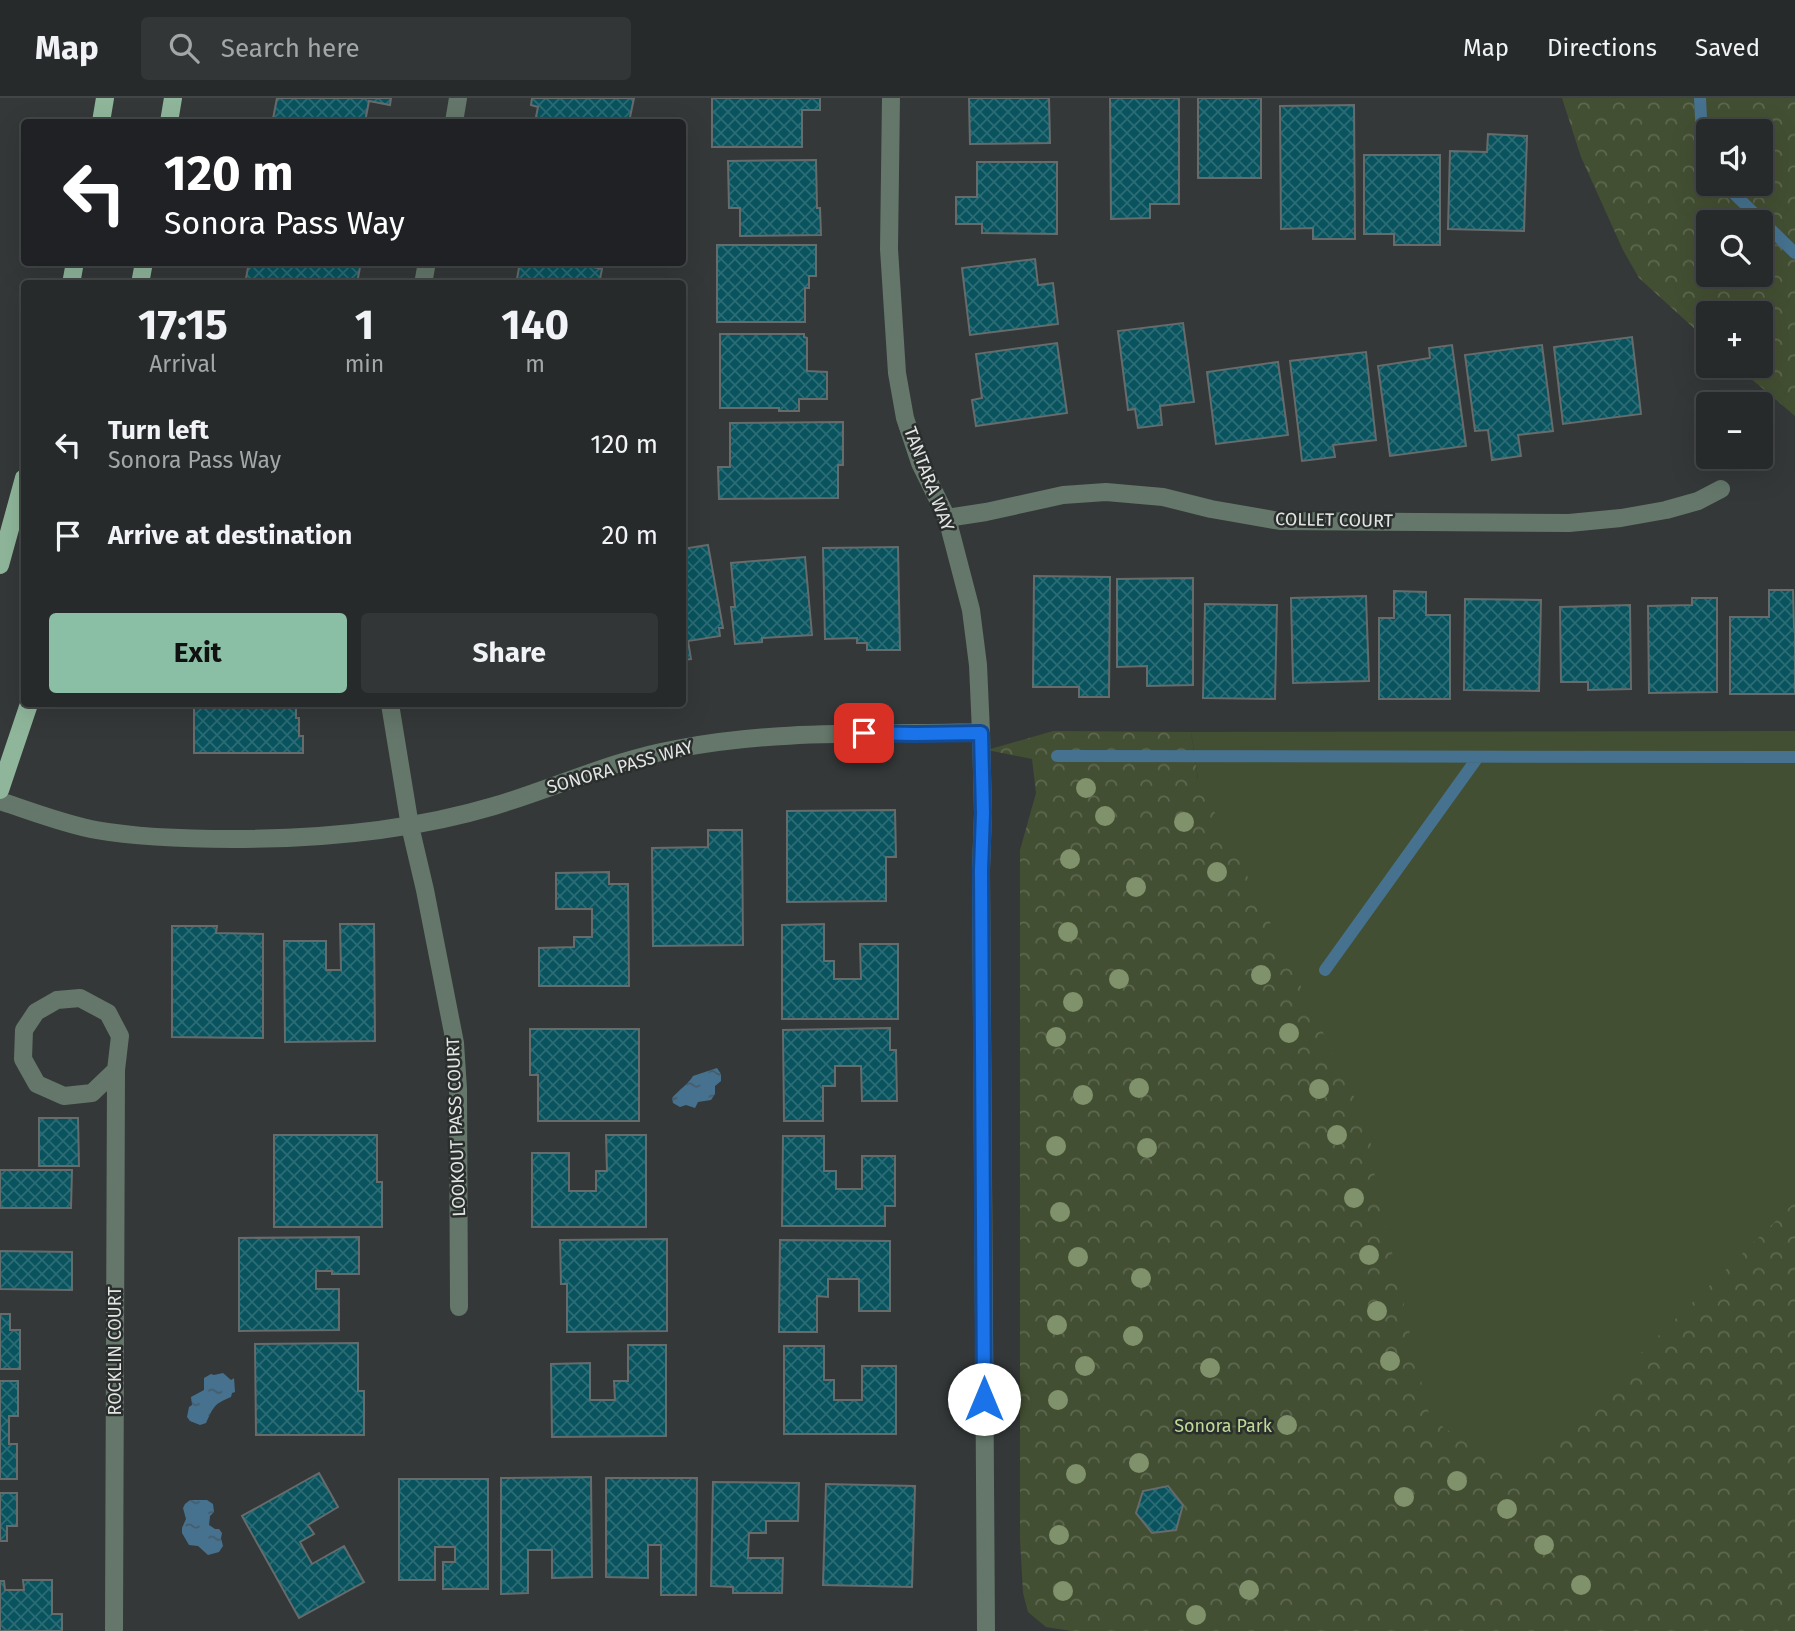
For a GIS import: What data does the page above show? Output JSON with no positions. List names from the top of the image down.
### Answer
{
  "streets": {
    "street": [
      "TANTARA WAY",
      "COLLET COURT",
      "SONORA PASS WAY",
      "LOOKOUT PASS COURT",
      "ROCKLIN COURT"
    ]
  },
  "crossings": [
    ["TANTARA WAY", "COLLET COURT"],
    ["TANTARA WAY", "SONORA PASS WAY"],
    ["SONORA PASS WAY", "LOOKOUT PASS COURT"]
  ],
  "parks": ["Sonora Park"],
  "page": {
    "header": "Map",
    "search": "Search here",
    "nav": ["Map", "Directions", "Saved"],
    "map_buttons": ["+", "−"],
    "turn": ["120 m", "Sonora Pass Way"],
    "eta": [
      "17:15",
      "Arrival",
      "1",
      "min",
      "140",
      "m"
    ],
    "list": [
      {
        "name": "Turn left",
        "note": "Sonora Pass Way",
        "value": "120 m"
      },
      {
        "name": "Arrive at destination",
        "value": "20 m"
      }
    ],
    "buttons": ["Exit", "Share"]
  }
}
